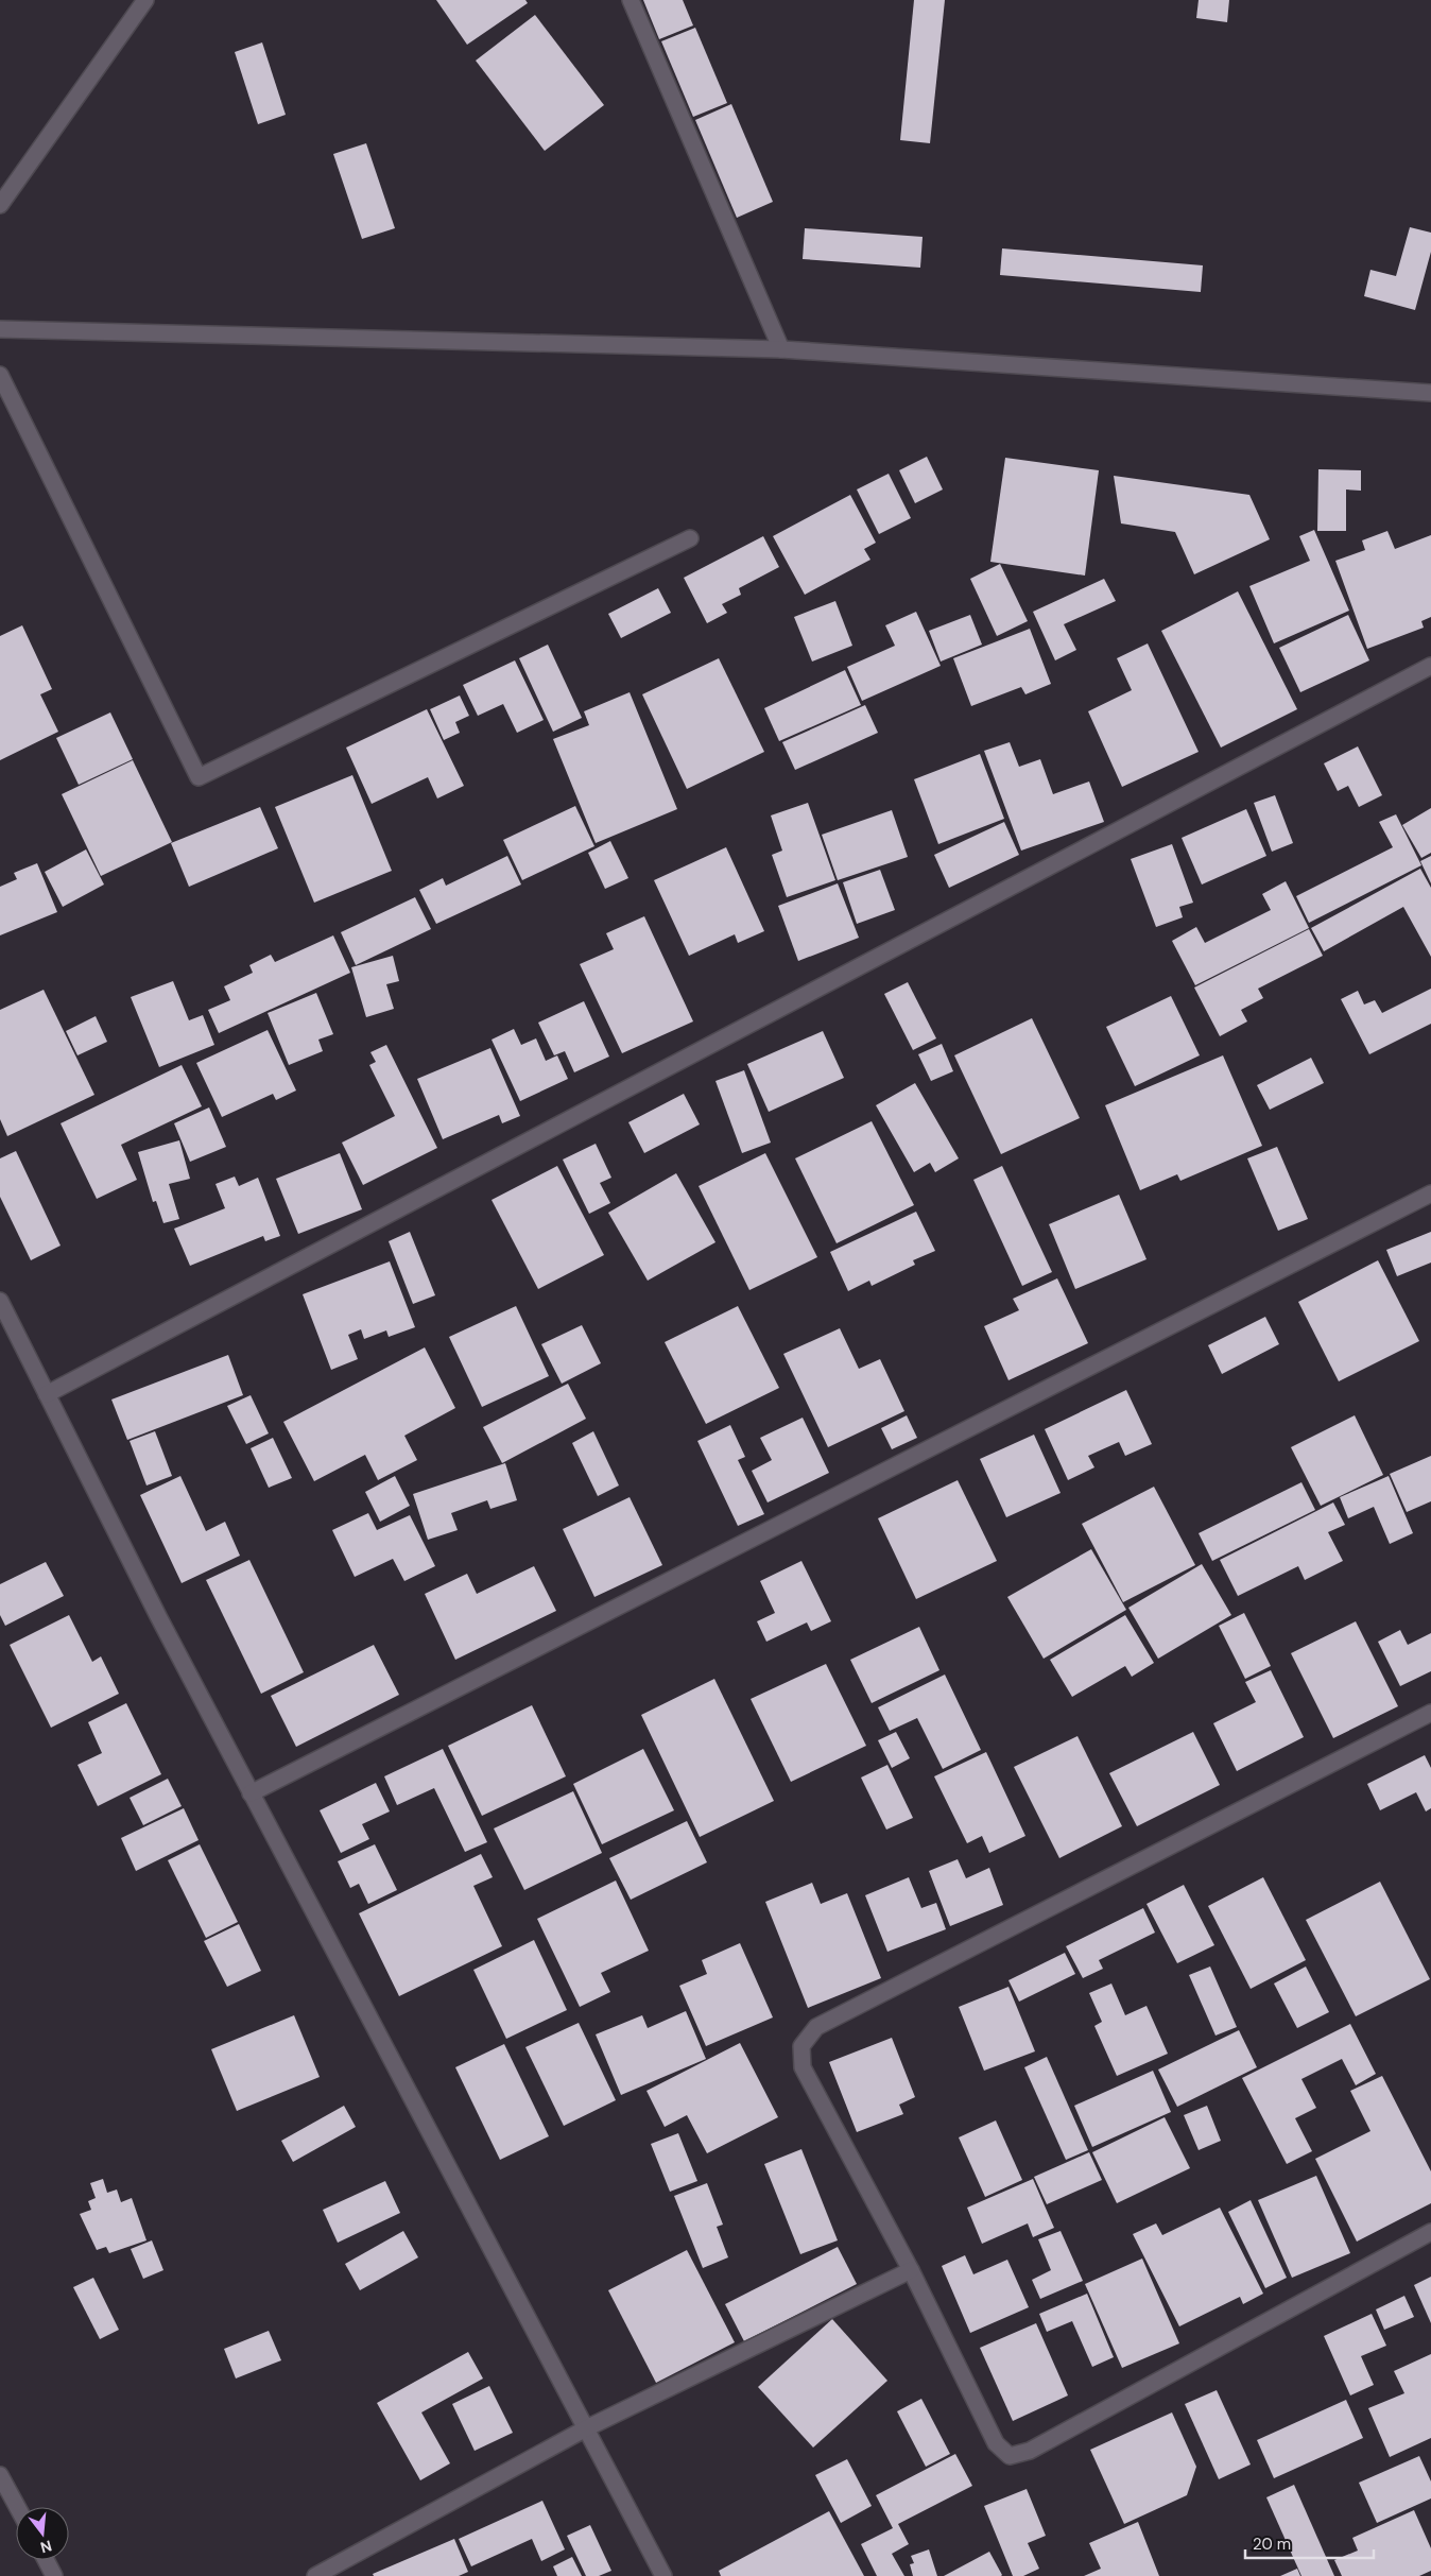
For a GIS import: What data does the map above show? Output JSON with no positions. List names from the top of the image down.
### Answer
{
  "scale_bar": "20 m",
  "north": "bottom"
}
